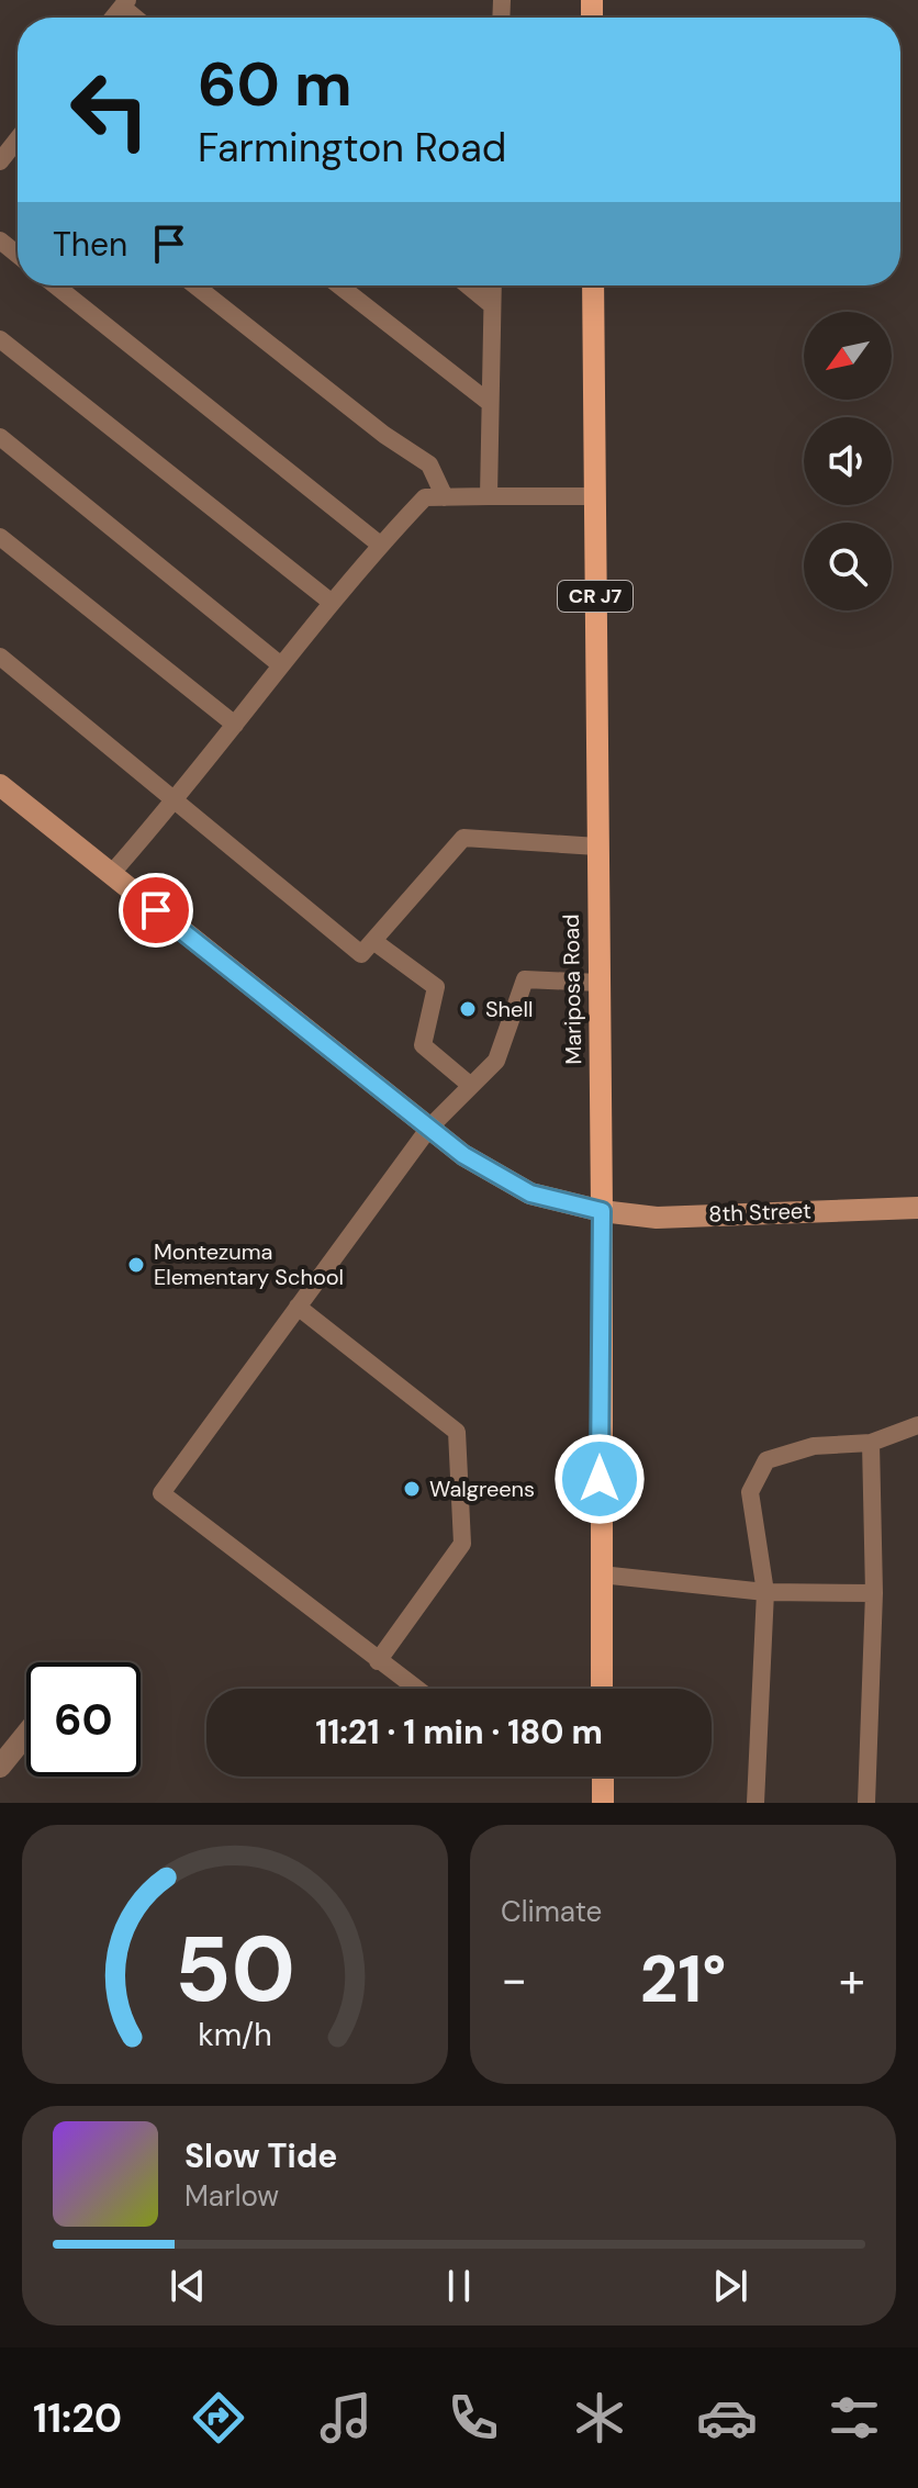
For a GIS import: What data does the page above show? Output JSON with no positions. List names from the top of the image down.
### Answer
{
  "streets": {
    "main road": ["CR J7", "Mariposa Road", "8th Street"]
  },
  "crossings": [
    ["Mariposa Road", "8th Street"]
  ],
  "places": ["Shell", "Montezuma Elementary School", "Walgreens"],
  "north": "bottom left",
  "page": {
    "turn": ["60 m", "Farmington Road"],
    "then": "Then",
    "limit": "60",
    "trip": "11:21 · 1 min · 180 m",
    "tile": "Climate",
    "heat": ["−", "21°", "+"],
    "song": ["Slow Tide", "Marlow"],
    "tabs": "11:20",
    "gauge": ["50", "km/h"]
  }
}
